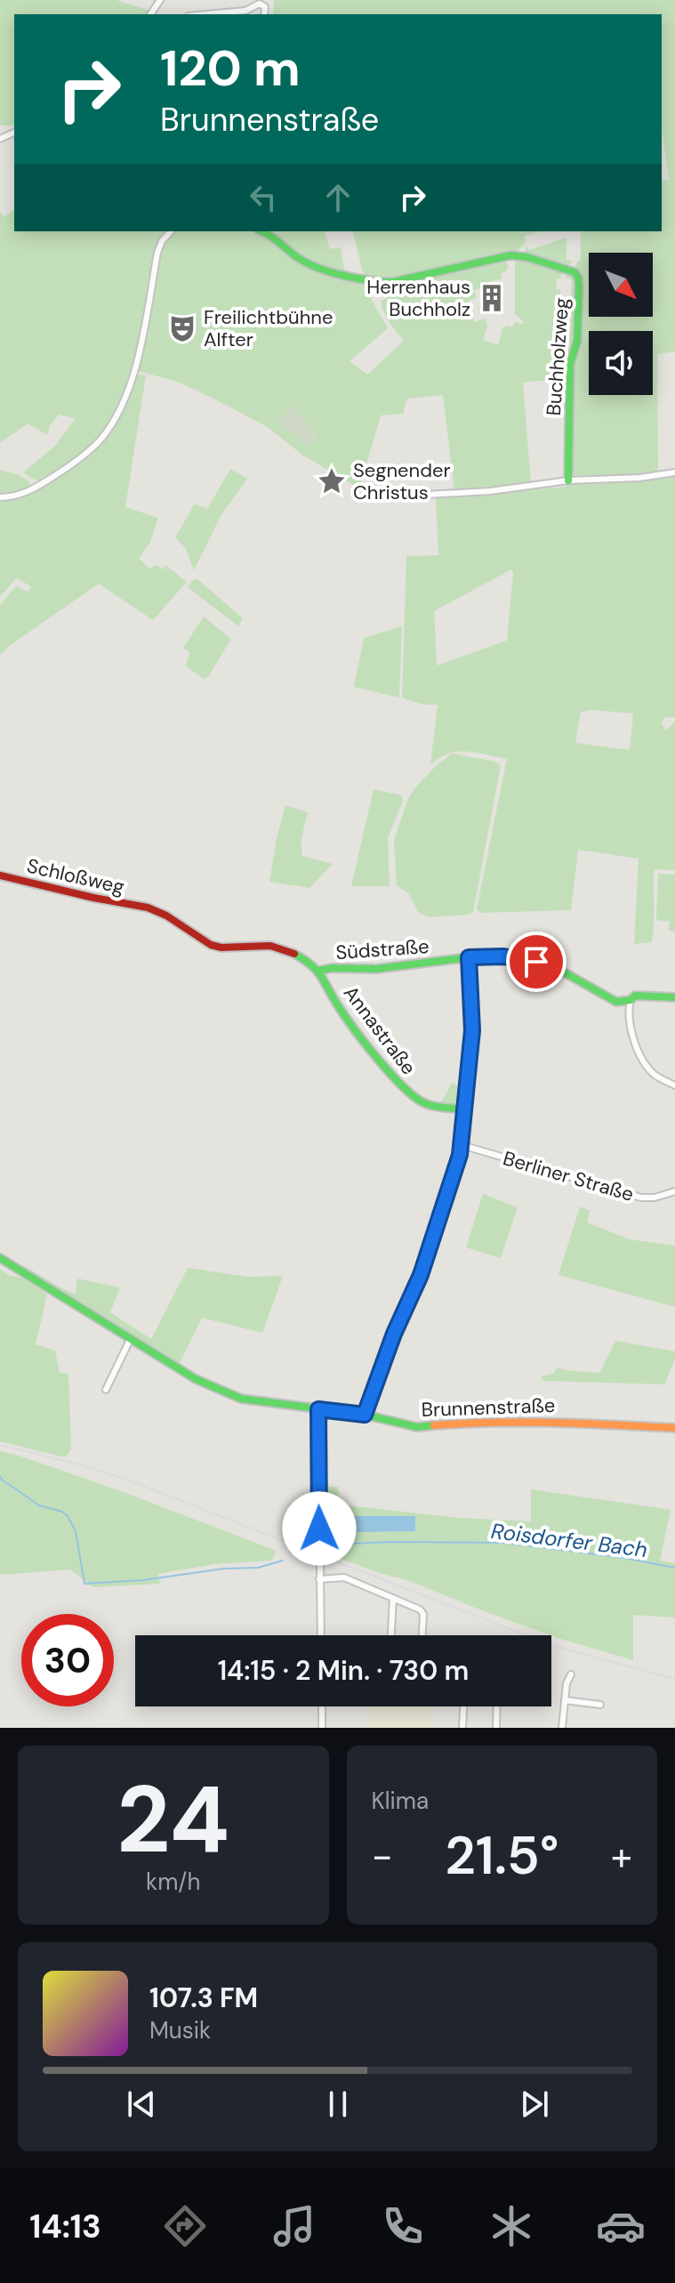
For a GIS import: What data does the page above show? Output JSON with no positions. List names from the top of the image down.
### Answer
{
  "streets": {
    "street": [
      "Buchholzweg",
      "Schloßweg",
      "Südstraße",
      "Annastraße",
      "Berliner Straße",
      "Brunnenstraße"
    ]
  },
  "crossings": [
    ["Schloßweg", "Südstraße"],
    ["Südstraße", "Annastraße"]
  ],
  "water": ["Roisdorfer Bach"],
  "places": {
    "building": ["Herrenhaus Buchholz"],
    "theatre": ["Freilichtbühne Alfter"],
    "place": ["Segnender Christus"]
  },
  "north": "bottom right",
  "page": {
    "turn": ["120 m", "Brunnenstraße"],
    "limit": "30",
    "trip": "14:15 · 2 Min. · 730 m",
    "tile": [
      ["24", "km/h"],
      "Klima"
    ],
    "heat": ["−", "21.5°", "+"],
    "song": ["107.3 FM", "Musik"],
    "tabs": "14:13"
  }
}
